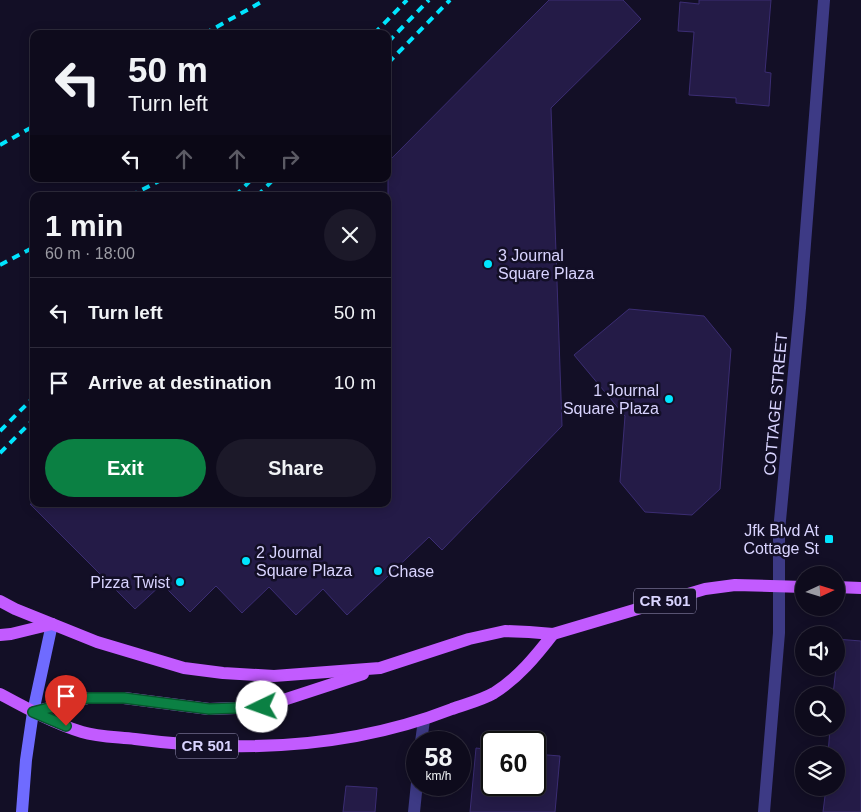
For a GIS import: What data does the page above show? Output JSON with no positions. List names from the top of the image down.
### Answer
{
  "streets": {
    "main road": ["CR 501"],
    "street": ["COTTAGE STREET"]
  },
  "crossings": [
    ["COTTAGE STREET", "CR 501"]
  ],
  "places": {
    "other": [
      "3 Journal Square Plaza",
      "1 Journal Square Plaza",
      "2 Journal Square Plaza",
      "Chase",
      "Pizza Twist"
    ],
    "transit": ["Jfk Blvd At Cottage St"]
  },
  "north": "right",
  "page": {
    "turn": ["50 m", "Turn left"],
    "heading": ["1 min", "60 m · 18:00"],
    "list": [
      {
        "name": "Turn left",
        "value": "50 m"
      },
      {
        "name": "Arrive at destination",
        "value": "10 m"
      }
    ],
    "buttons": ["Exit", "Share"],
    "speed": "58 km/h",
    "limit": "60"
  }
}
